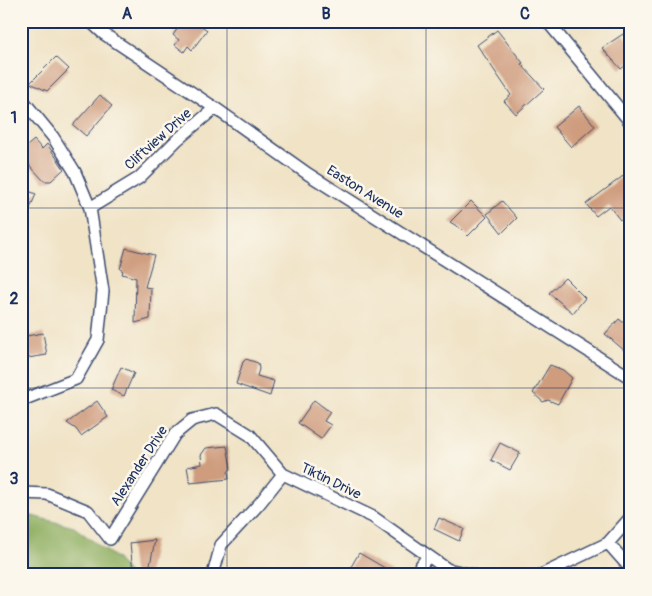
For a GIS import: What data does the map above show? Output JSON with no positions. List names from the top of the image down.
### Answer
{
  "streets": {
    "street": [
      "Cliftview Drive",
      "Easton Avenue",
      "Alexander Drive",
      "Tiktin Drive"
    ]
  },
  "crossings": [
    ["Cliftview Drive", "Easton Avenue"],
    ["Alexander Drive", "Tiktin Drive"]
  ],
  "grid": {
    "columns": ["A", "B", "C"],
    "rows": ["1", "2", "3"]
  }
}
